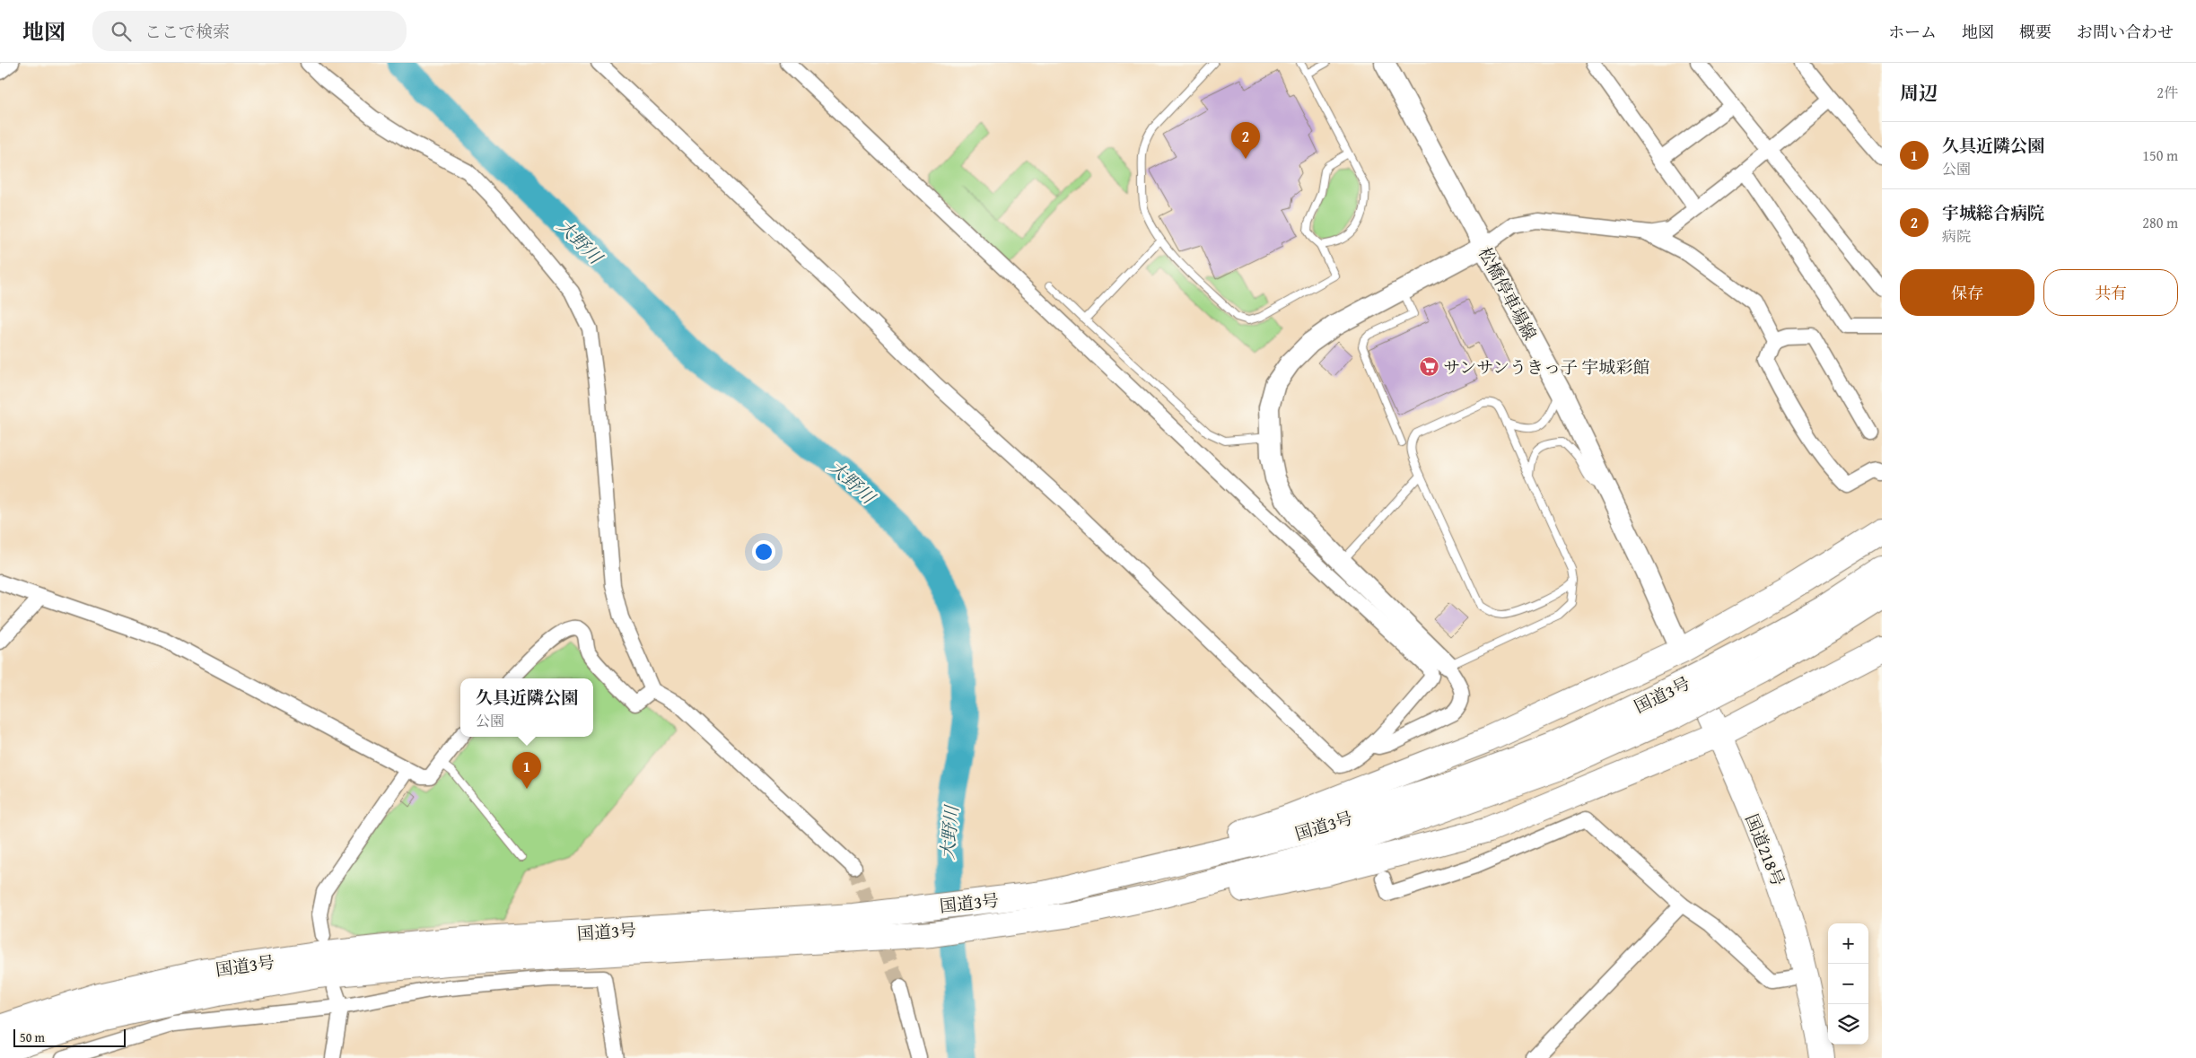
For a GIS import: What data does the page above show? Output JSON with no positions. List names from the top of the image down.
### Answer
{
  "streets": {
    "highway": ["国道3号", "国道218号"],
    "main road": ["松橋停車場線"]
  },
  "crossings": [
    ["松橋停車場線", "国道218号"]
  ],
  "water": ["大野川"],
  "places": {
    "supermarket": ["サンサンうきっ子 宇城彩館"]
  },
  "scale_bar": "50 m",
  "page": {
    "header": "地図",
    "search": "ここで検索",
    "nav": [
      "ホーム",
      "地図",
      "概要",
      "お問い合わせ"
    ],
    "heading": ["周辺", "2件"],
    "list": [
      {
        "mark": "1",
        "name": "久具近隣公園",
        "note": "公園",
        "value": "150 m"
      },
      {
        "mark": "2",
        "name": "宇城総合病院",
        "note": "病院",
        "value": "280 m"
      }
    ],
    "pins": ["2", "1"],
    "buttons": ["保存", "共有"],
    "popup": ["久具近隣公園", "公園"],
    "map_buttons": ["+", "−"],
    "scale": "50 m"
  }
}
